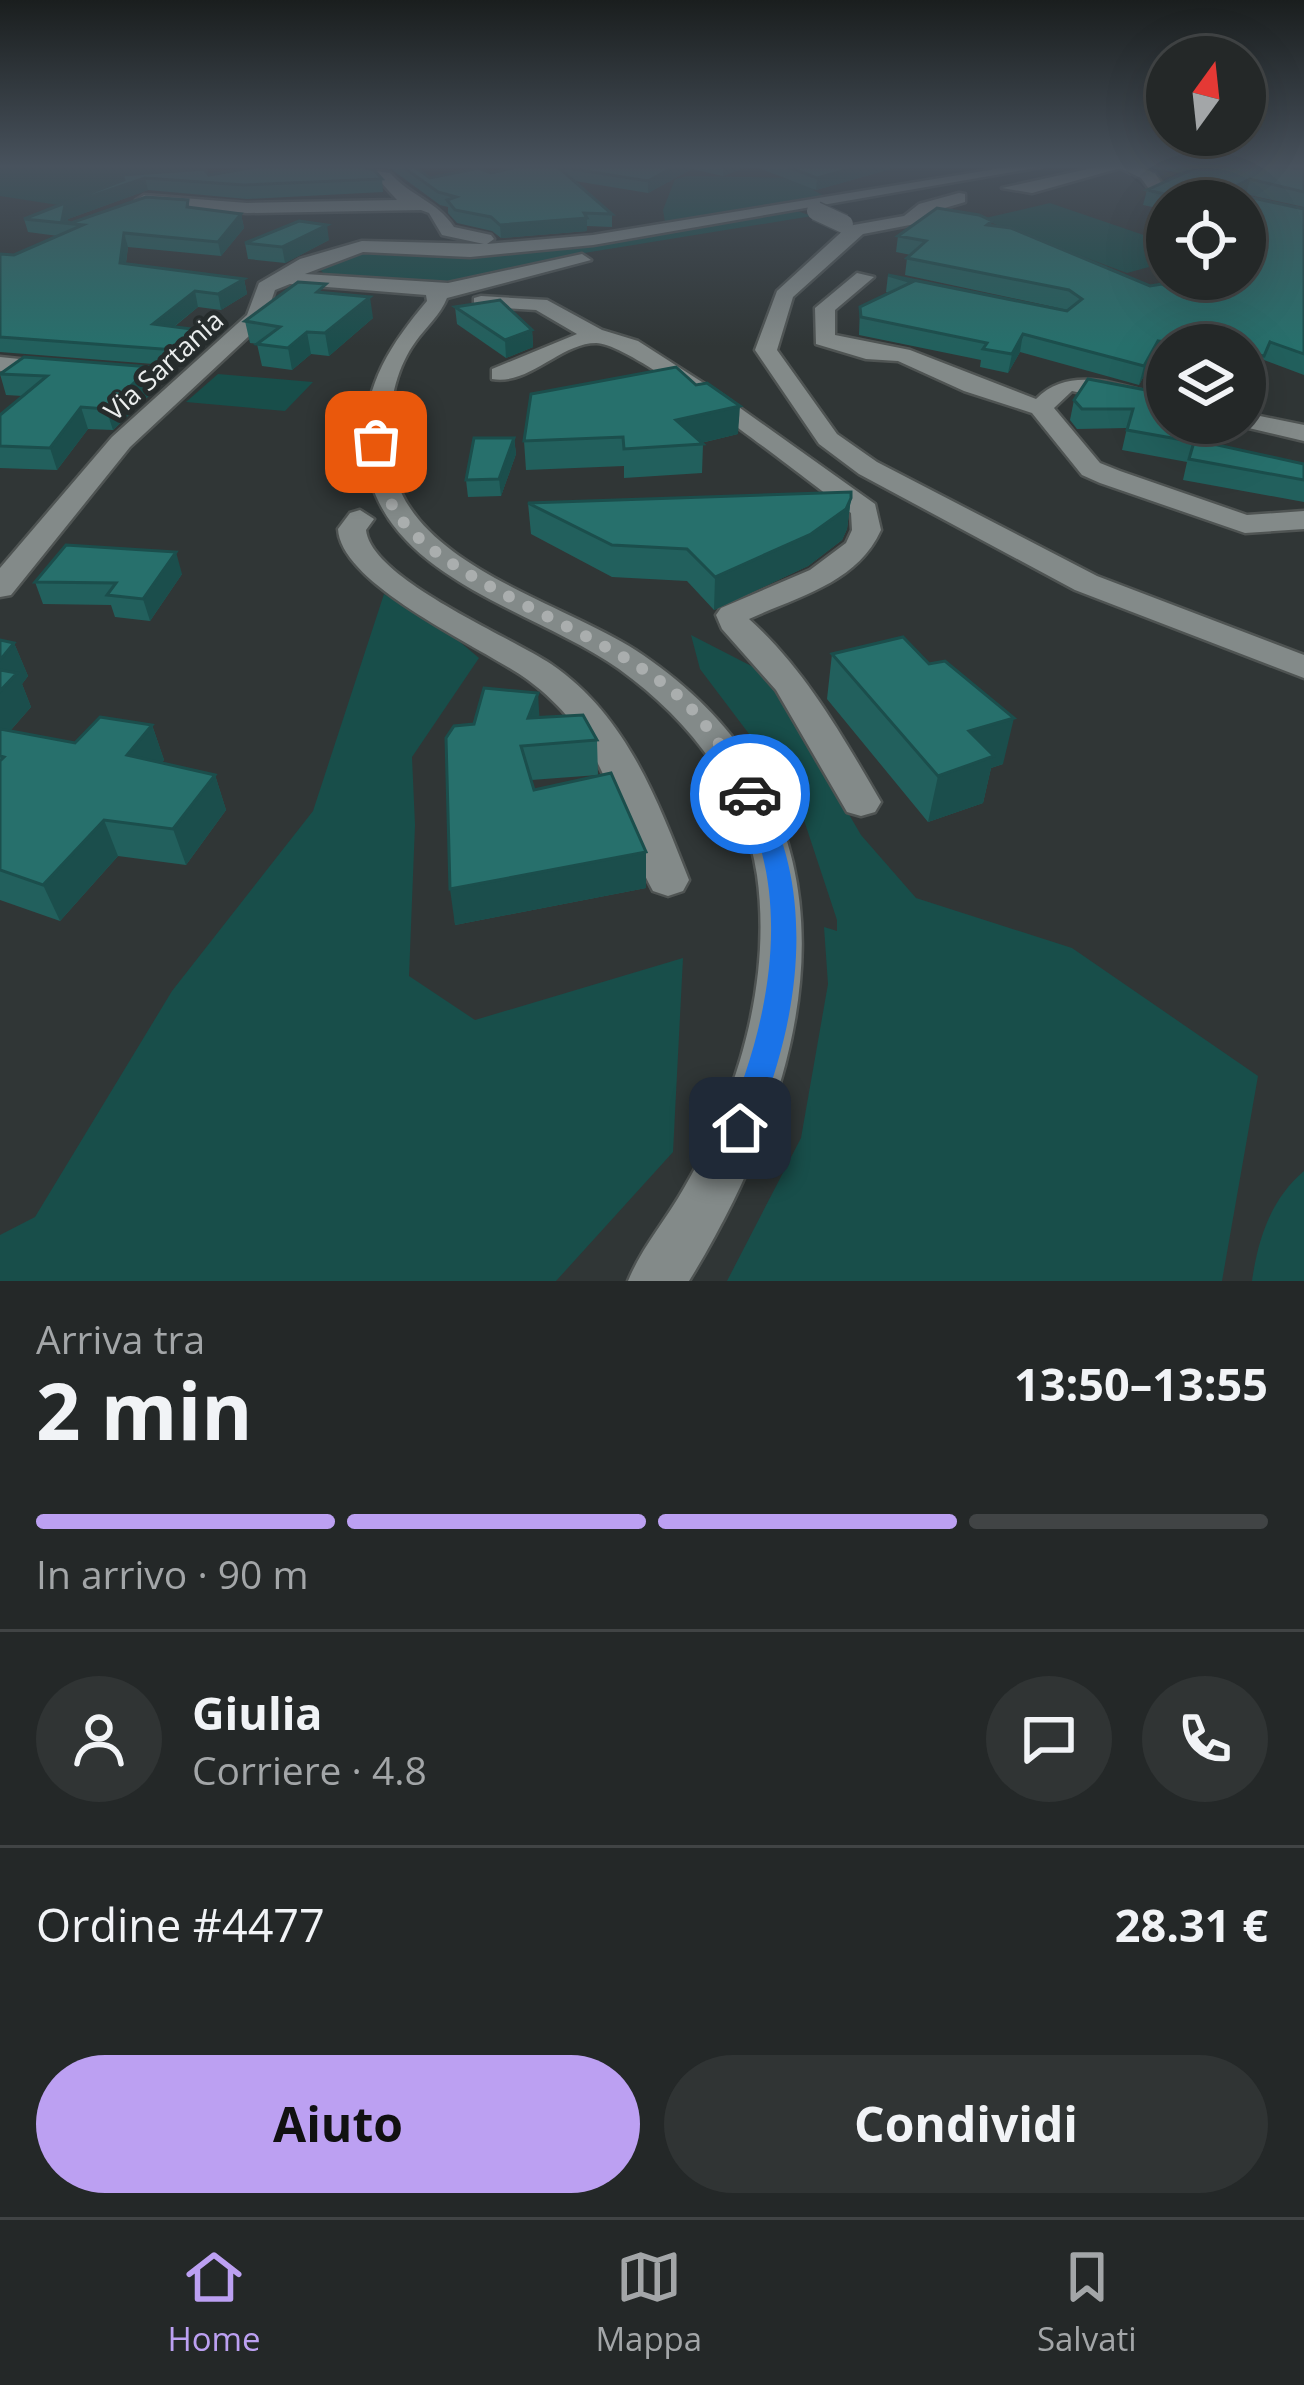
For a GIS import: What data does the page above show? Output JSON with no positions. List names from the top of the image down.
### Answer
{
  "streets": {
    "street": ["Via Sartania"]
  },
  "north": "top",
  "page": {
    "heading": ["2 min", "Arriva tra", "13:50–13:55"],
    "panel": [
      "Giulia",
      "Corriere · 4.8",
      "Ordine #4477",
      "28.31 €"
    ],
    "bar": "In arrivo · 90 m",
    "buttons": ["Aiuto", "Condividi"],
    "tabs": ["Home", "Mappa", "Salvati"]
  }
}
